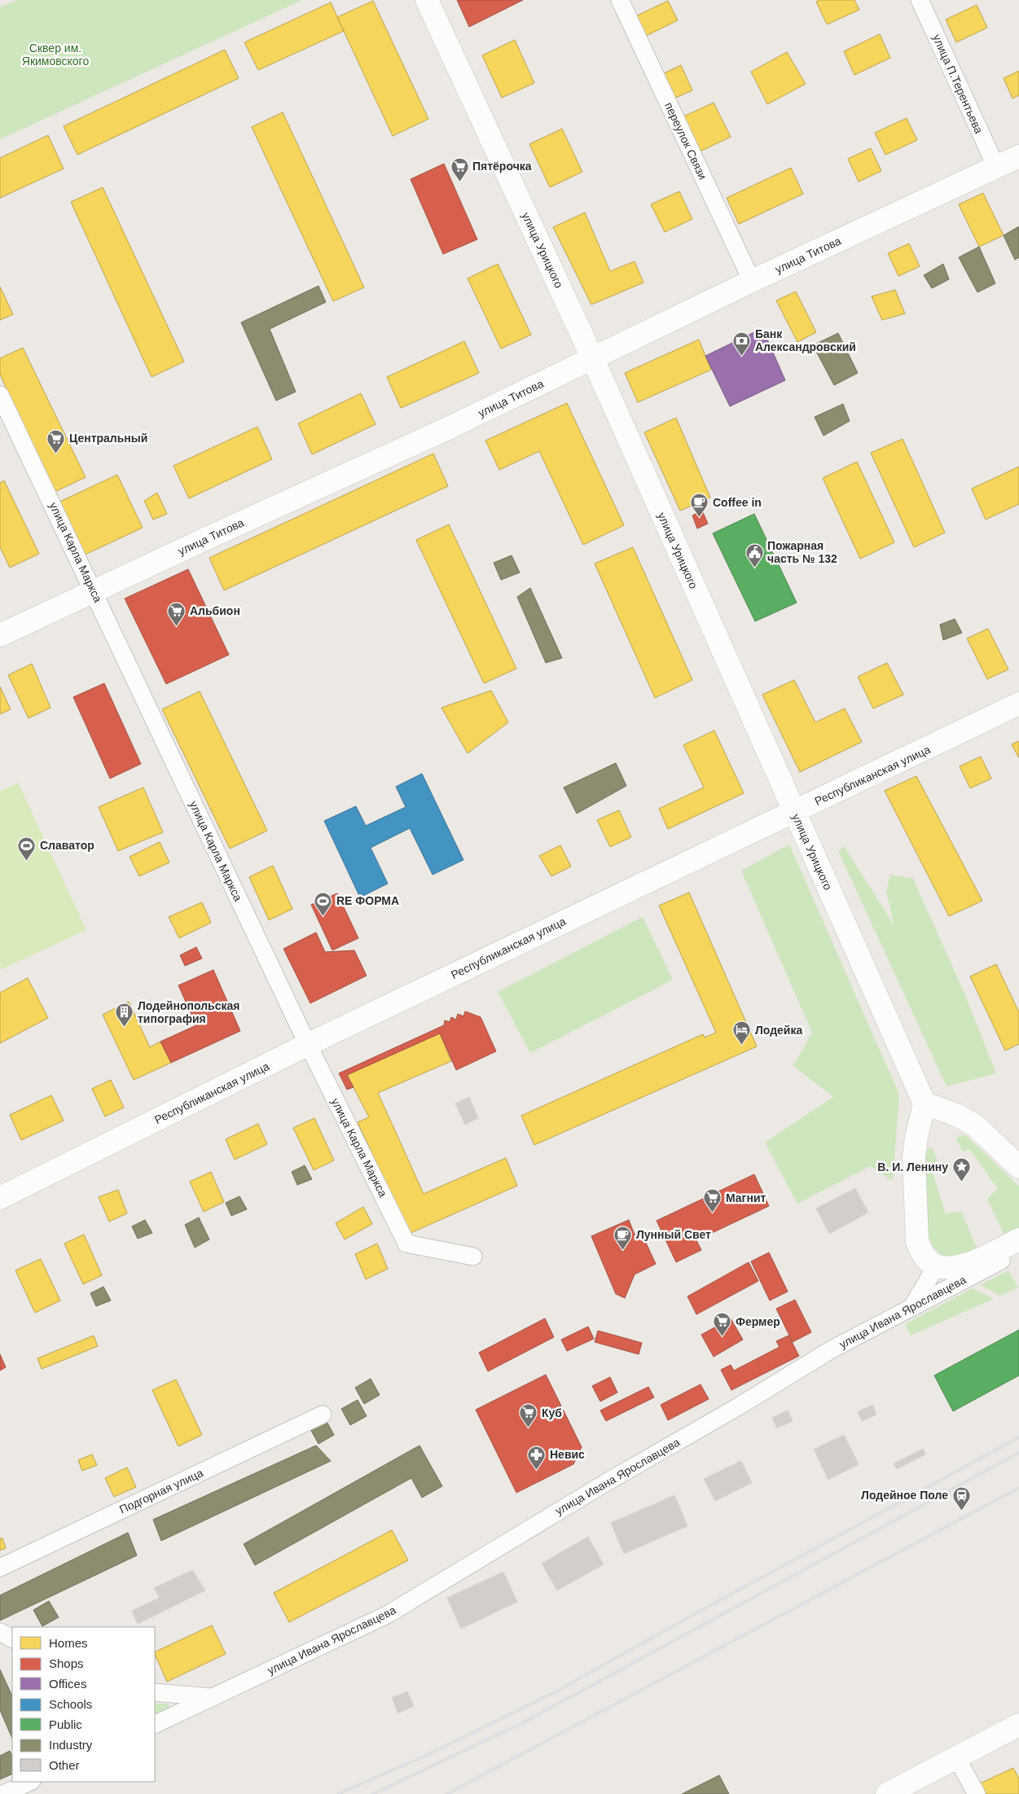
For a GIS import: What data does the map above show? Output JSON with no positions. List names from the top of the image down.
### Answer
{
  "streets": {
    "street": [
      "улица П.Терентьева",
      "переулок Связи",
      "улица Урицкого",
      "улица Титова",
      "улица Карла Маркса",
      "Республиканская улица",
      "улица Ивана Ярославцева",
      "Подгорная улица"
    ]
  },
  "crossings": [
    ["улица П.Терентьева", "улица Титова"],
    ["переулок Связи", "улица Титова"],
    ["улица Урицкого", "улица Титова"],
    ["улица Урицкого", "Республиканская улица"],
    ["улица Титова", "улица Карла Маркса"],
    ["улица Карла Маркса", "Республиканская улица"]
  ],
  "parks": ["Сквер им. Якимовского"],
  "places": {
    "supermarket": [
      "Пятёрочка",
      "Центральный",
      "Альбион",
      "Магнит",
      "Фермер",
      "Куб"
    ],
    "bank": ["Банк Александровский"],
    "cafe": ["Coffee in", "Лунный Свет"],
    "public building": ["Пожарная часть № 132"],
    "sports": ["Славатор", "RE ФОРМА"],
    "building": ["Лодейнопольская типография"],
    "hotel": ["Лодейка"],
    "place": ["В. И. Ленину"],
    "pharmacy": ["Невис"],
    "station": ["Лодейное Поле"]
  },
  "legend": [
    "Homes",
    "Shops",
    "Offices",
    "Schools",
    "Public",
    "Industry",
    "Other"
  ]
}
